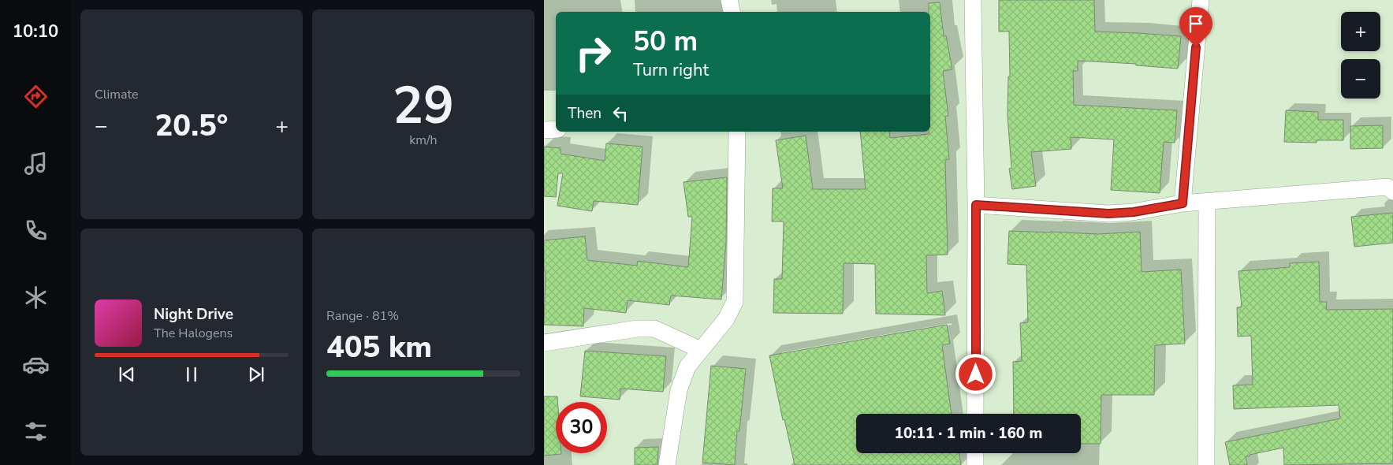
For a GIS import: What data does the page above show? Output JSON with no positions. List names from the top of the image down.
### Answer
{
  "page": {
    "tabs": "10:10",
    "tile": [
      "Climate",
      ["29", "km/h"],
      ["Range · 81%", "405 km"]
    ],
    "map_buttons": ["+", "−"],
    "turn": ["50 m", "Turn right"],
    "then": "Then",
    "heat": ["−", "20.5°", "+"],
    "song": ["Night Drive", "The Halogens"],
    "limit": "30",
    "trip": "10:11 · 1 min · 160 m"
  }
}
